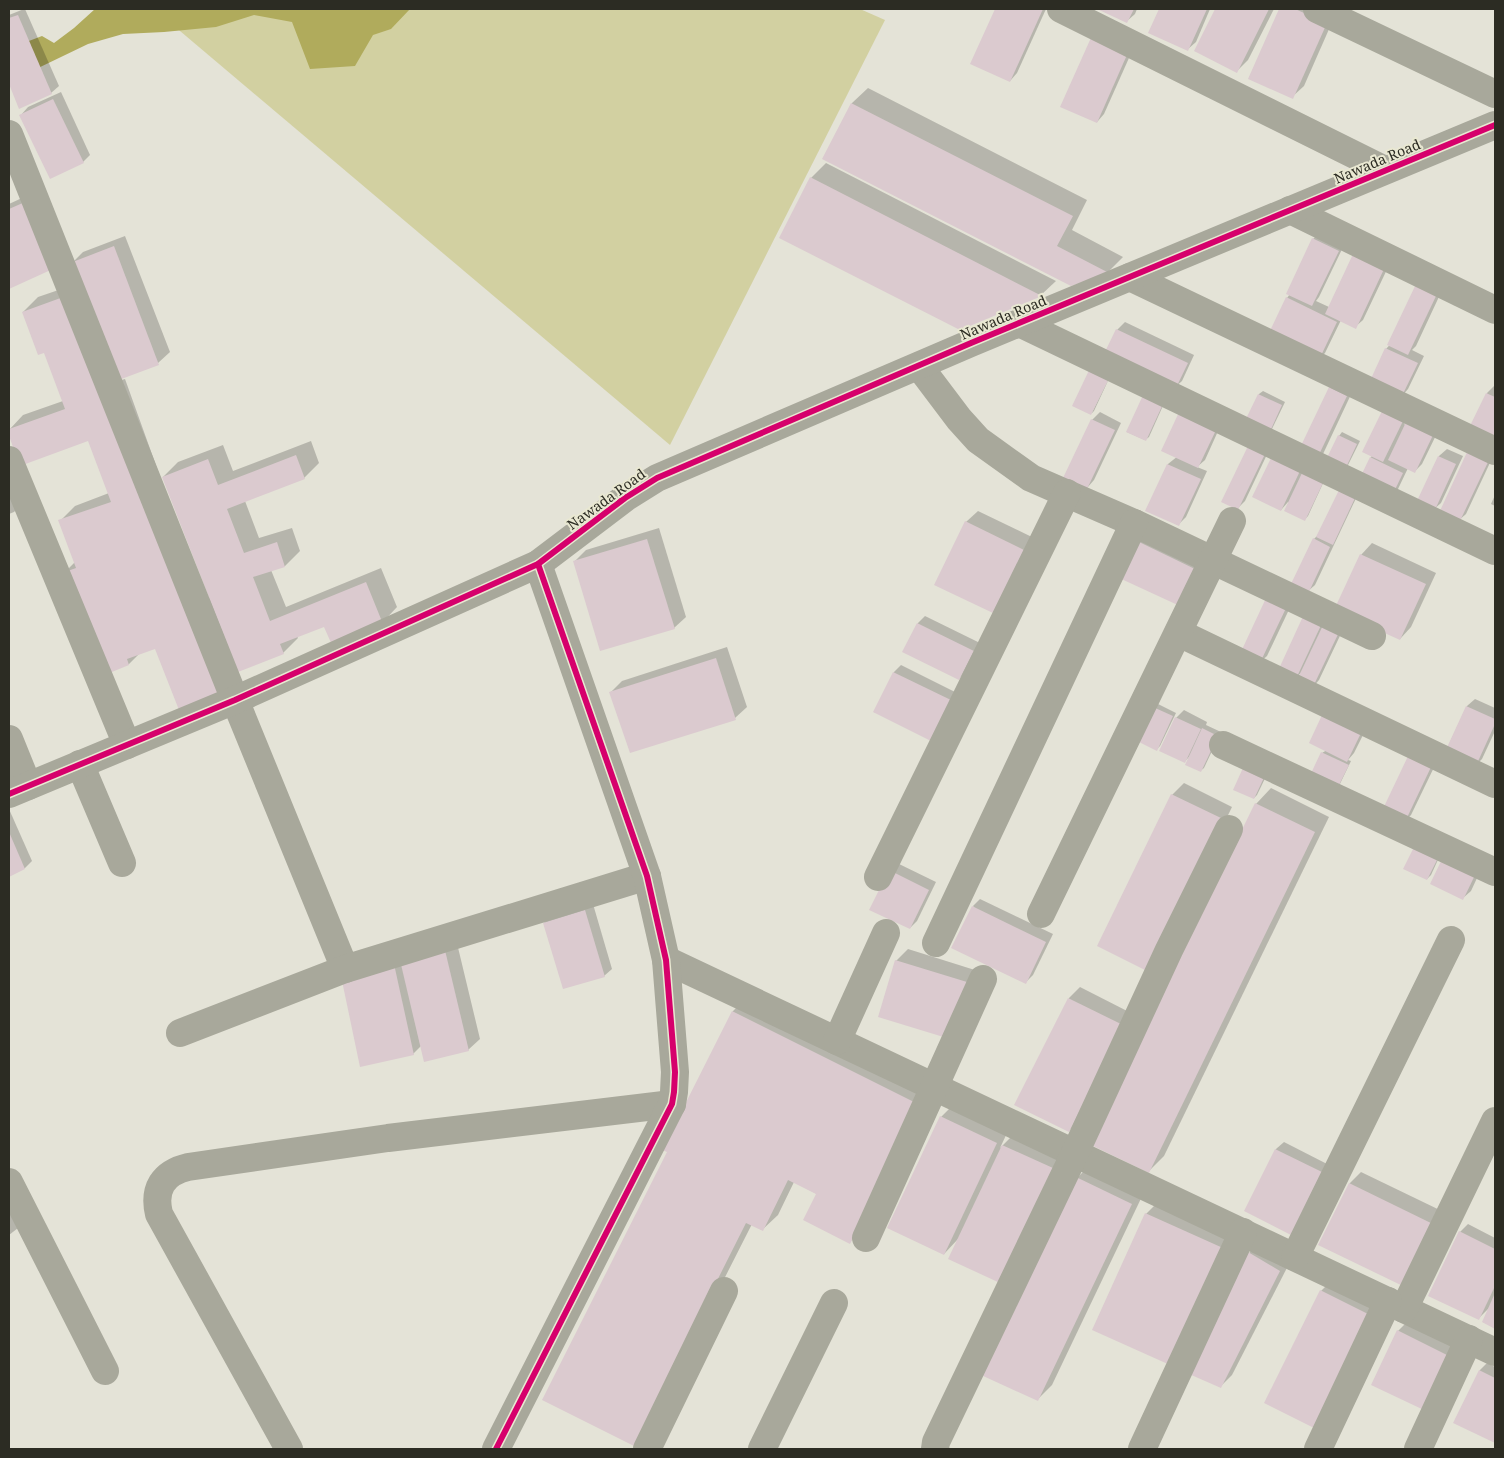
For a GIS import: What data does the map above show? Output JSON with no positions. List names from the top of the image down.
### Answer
{
  "streets": {
    "street": ["Nawada Road"]
  }
}
